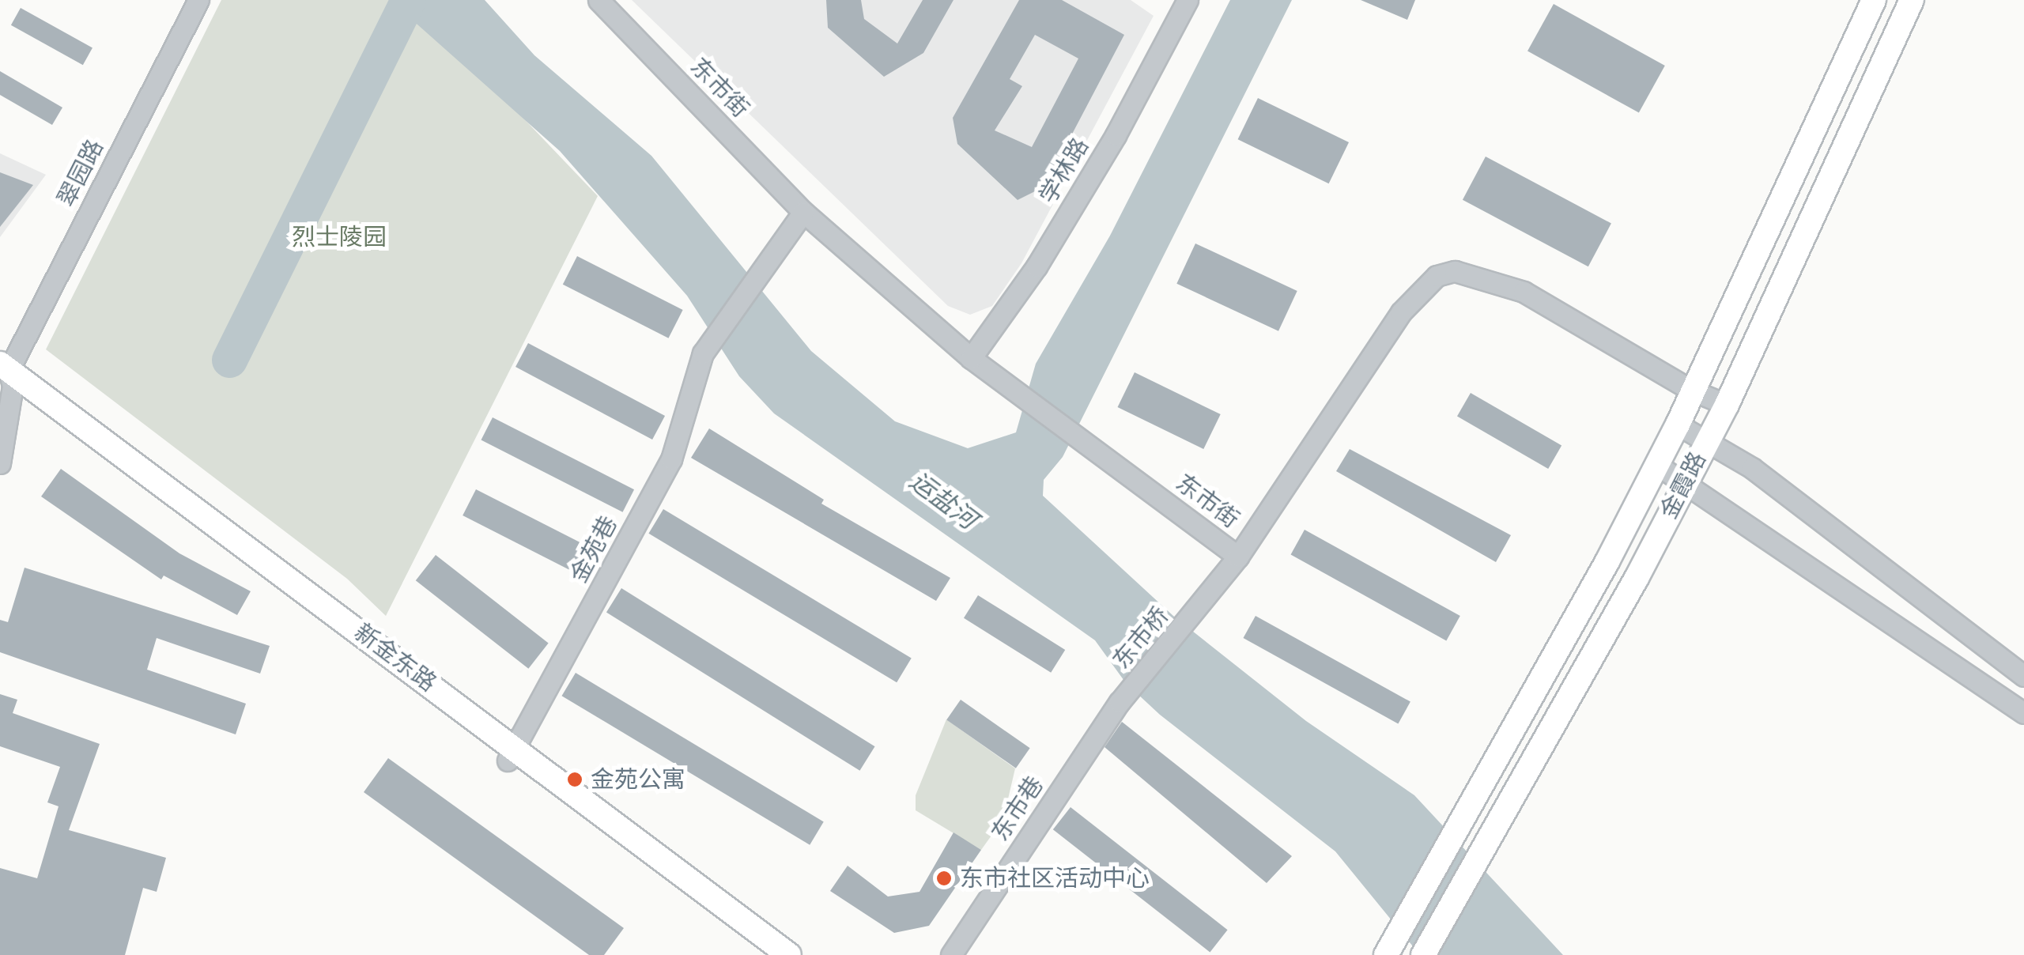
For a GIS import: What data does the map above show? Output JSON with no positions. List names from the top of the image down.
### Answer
{
  "streets": {
    "main road": ["金霞路", "新金东路"],
    "street": [
      "东市街",
      "学林路",
      "翠园路",
      "金苑巷",
      "东市桥",
      "东市巷"
    ]
  },
  "crossings": [
    ["东市街", "学林路"],
    ["东市街", "金苑巷"],
    ["东市街", "东市桥"],
    ["翠园路", "新金东路"],
    ["金霞路", "东市桥"],
    ["金苑巷", "新金东路"],
    ["东市桥", "东市巷"]
  ],
  "water": ["运盐河"],
  "parks": ["烈士陵园"],
  "places": ["金苑公寓", "东市社区活动中心"]
}
